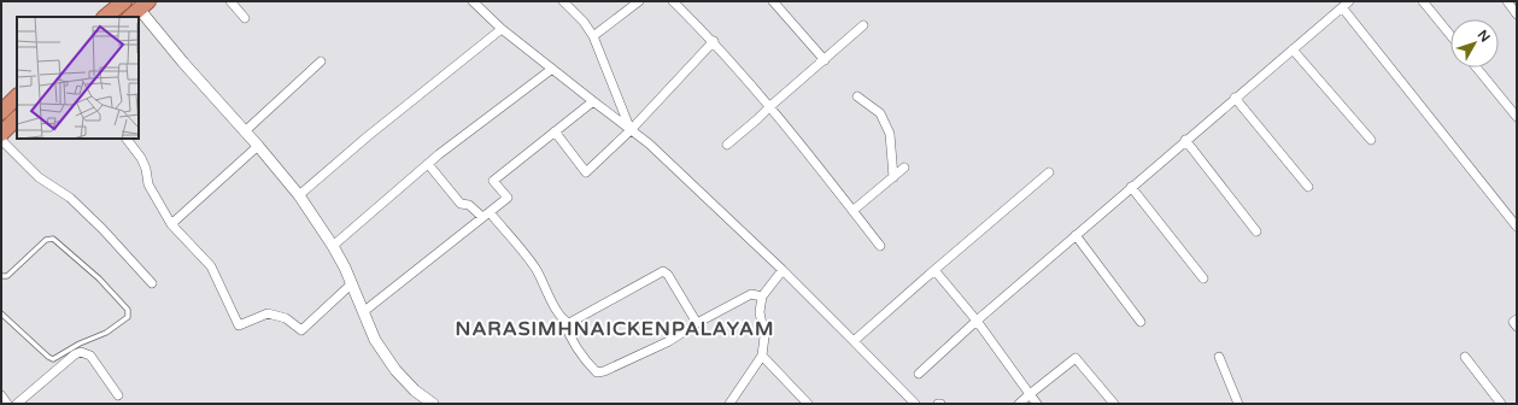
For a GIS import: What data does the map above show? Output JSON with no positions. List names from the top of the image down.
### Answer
{
  "districts": ["NARASIMHNAICKENPALAYAM"],
  "north": "top right"
}
